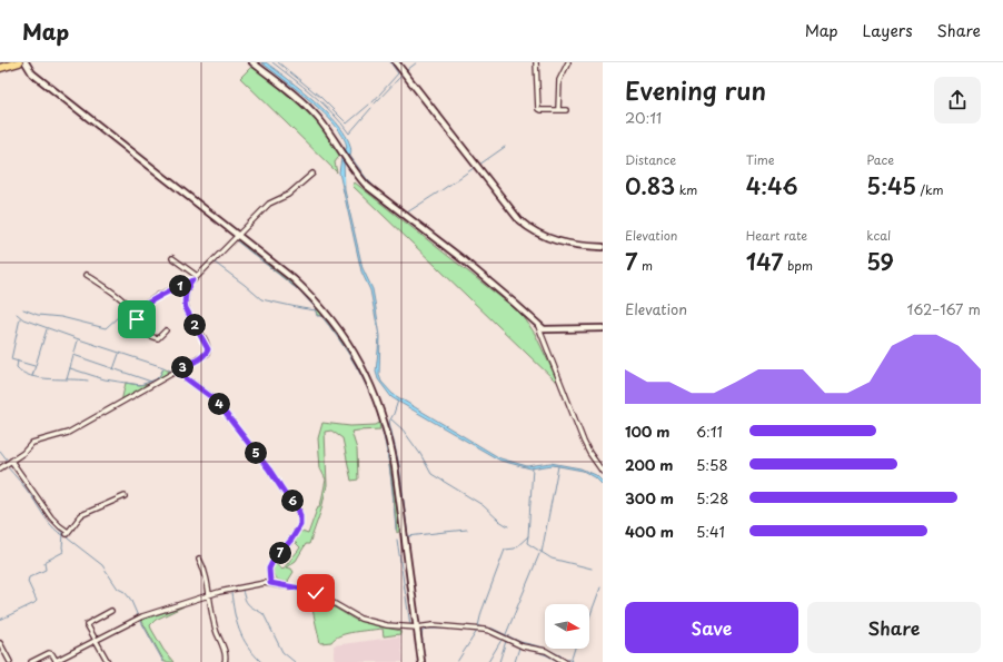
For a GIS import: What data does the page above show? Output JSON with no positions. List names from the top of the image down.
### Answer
{
  "north": "right",
  "page": {
    "header": "Map",
    "nav": ["Map", "Layers", "Share"],
    "heading": ["Evening run", "20:11"],
    "stats": [
      ["Distance", "0.83 km"],
      ["Time", "4:46"],
      ["Pace", "5:45 /km"],
      ["Elevation", "7 m"],
      ["Heart rate", "147 bpm"],
      ["kcal", "59"]
    ],
    "pins": [
      "1",
      "2",
      "3",
      "4",
      "5",
      "6",
      "7"
    ],
    "chart": ["Elevation", "162–167 m"],
    "list": [
      {
        "name": "100 m",
        "note": "6:11"
      },
      {
        "name": "200 m",
        "note": "5:58"
      },
      {
        "name": "300 m",
        "note": "5:28"
      },
      {
        "name": "400 m",
        "note": "5:41"
      }
    ],
    "buttons": ["Save", "Share"]
  }
}
